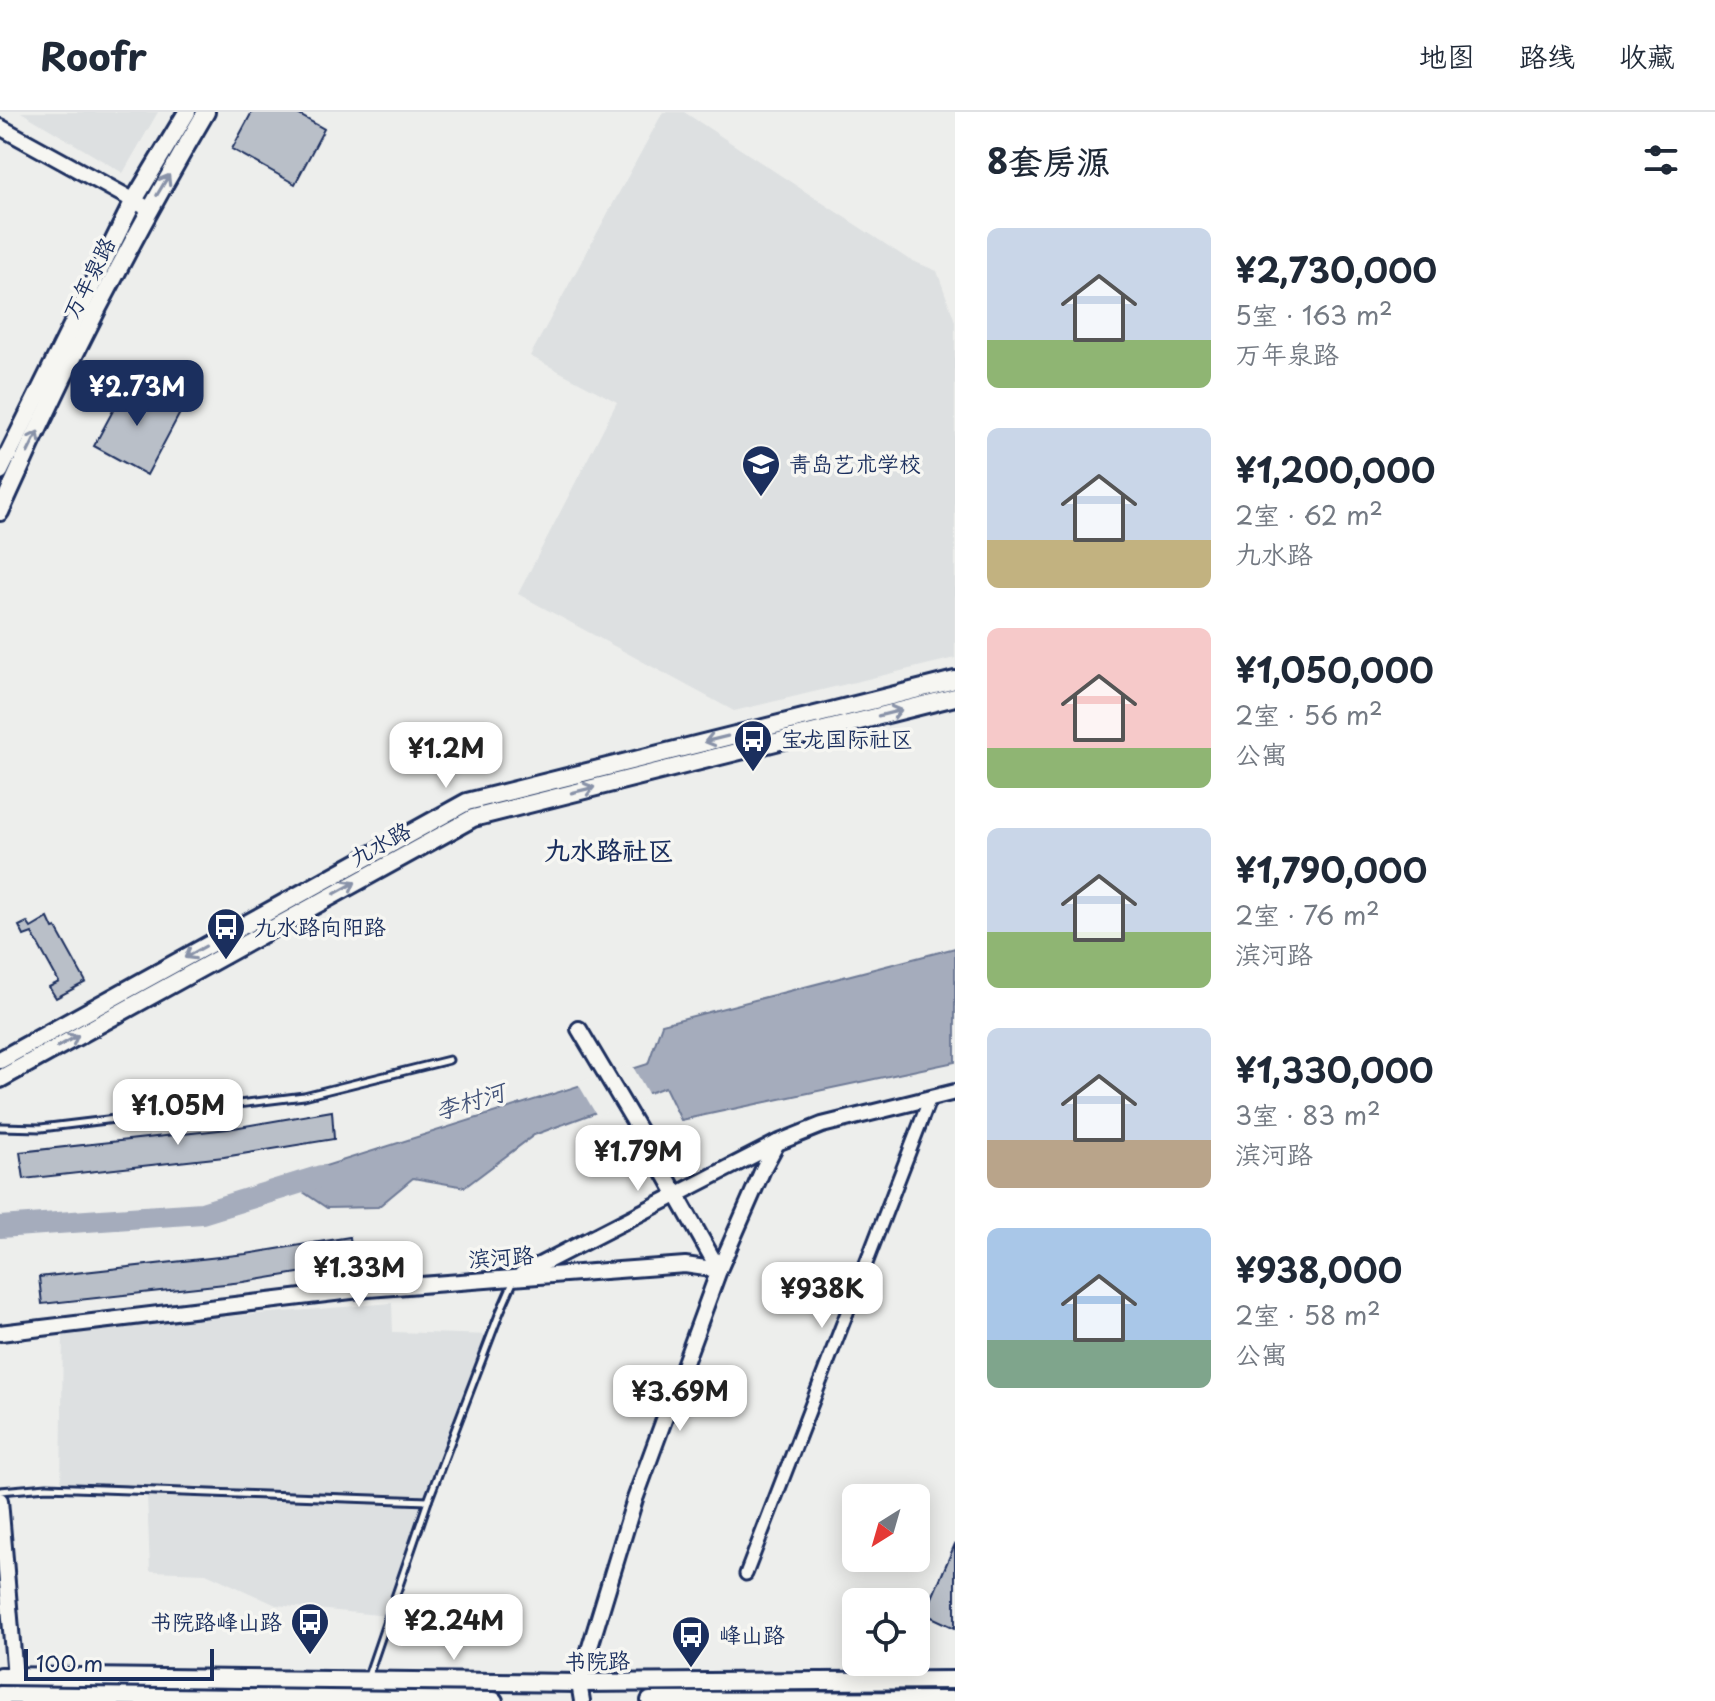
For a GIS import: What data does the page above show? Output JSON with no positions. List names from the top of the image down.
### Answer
{
  "streets": {
    "main road": ["万年泉路", "九水路", "书院路"],
    "street": ["滨河路"]
  },
  "districts": ["九水路社区"],
  "water": ["李村河"],
  "places": {
    "school or university": ["青岛艺术学校"],
    "bus stop": [
      "宝龙国际社区",
      "九水路向阳路",
      "书院路峰山路",
      "峰山路"
    ]
  },
  "scale_bar": "100 m",
  "north": "bottom left",
  "page": {
    "header": "Roofr",
    "nav": ["地图", "路线", "收藏"],
    "heading": "8套房源",
    "list": [
      {
        "name": "¥2,730,000",
        "note": "5室 · 163 m² · 万年泉路"
      },
      {
        "name": "¥1,200,000",
        "note": "2室 · 62 m² · 九水路"
      },
      {
        "name": "¥1,050,000",
        "note": "2室 · 56 m² · 公寓"
      },
      {
        "name": "¥1,790,000",
        "note": "2室 · 76 m² · 滨河路"
      },
      {
        "name": "¥1,330,000",
        "note": "3室 · 83 m² · 滨河路"
      },
      {
        "name": "¥938,000",
        "note": "2室 · 58 m² · 公寓"
      }
    ],
    "price": [
      "¥2.73M",
      "¥1.2M",
      "¥1.05M",
      "¥1.79M",
      "¥1.33M",
      "¥938K",
      "¥3.69M",
      "¥2.24M"
    ],
    "scale": "100 m"
  }
}
